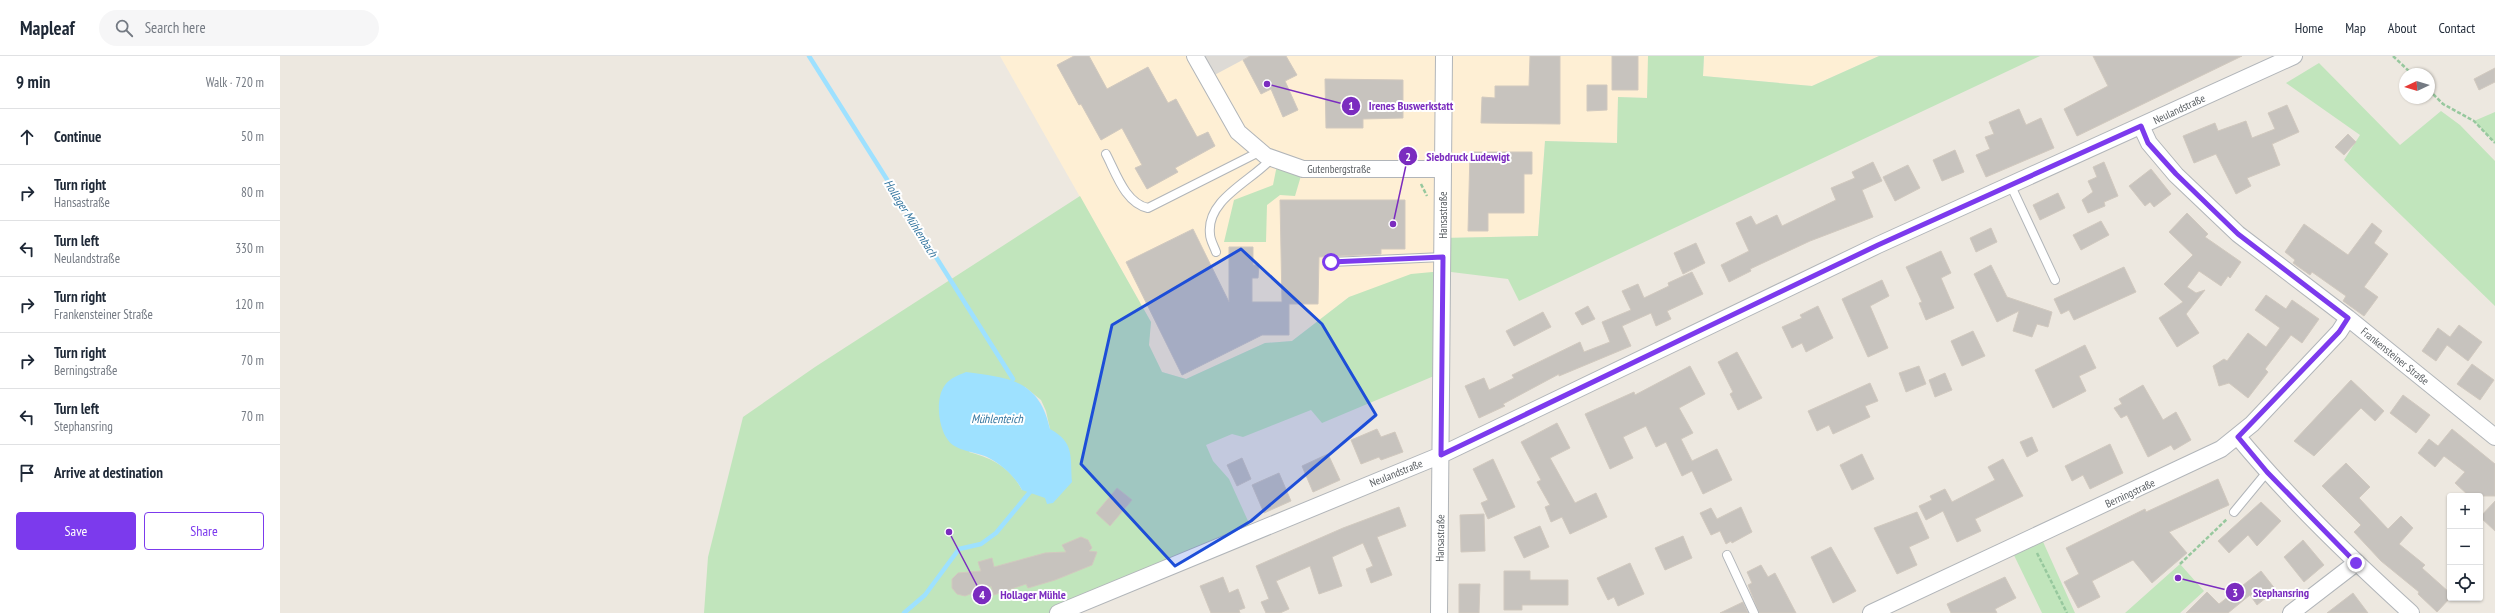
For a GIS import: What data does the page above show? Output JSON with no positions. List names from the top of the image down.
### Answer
{
  "streets": {
    "street": [
      "Neulandstraße",
      "Gutenbergstraße",
      "Hansastraße",
      "Frankensteiner Straße",
      "Berningstraße"
    ]
  },
  "crossings": [
    ["Neulandstraße", "Hansastraße"],
    ["Neulandstraße", "Frankensteiner Straße"],
    ["Gutenbergstraße", "Hansastraße"],
    ["Frankensteiner Straße", "Berningstraße"]
  ],
  "water": ["Hollager Mühlenbach", "Mühlenteich"],
  "places": [
    "Irenes Buswerkstatt",
    "Siebdruck Ludewigt",
    "Hollager Mühle",
    "Stephansring"
  ],
  "north": "left",
  "page": {
    "header": "Mapleaf",
    "search": "Search here",
    "nav": [
      "Home",
      "Map",
      "About",
      "Contact"
    ],
    "heading": ["9 min", "Walk · 720 m"],
    "list": [
      ["Continue", "50 m"],
      ["Turn right", "Hansastraße", "80 m"],
      ["Turn left", "Neulandstraße", "330 m"],
      ["Turn right", "Frankensteiner Straße", "120 m"],
      ["Turn right", "Berningstraße", "70 m"],
      ["Turn left", "Stephansring", "70 m"],
      "Arrive at destination"
    ],
    "map_buttons": ["+", "−"],
    "buttons": ["Save", "Share"]
  }
}
